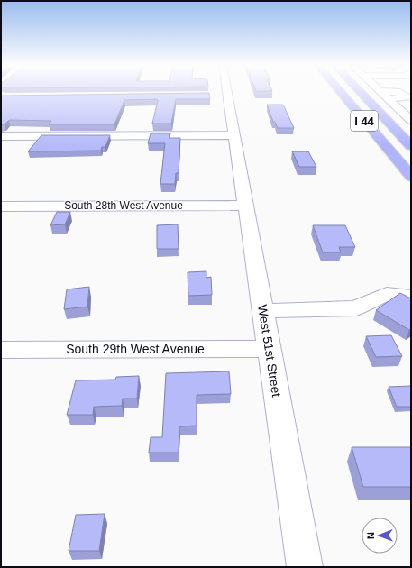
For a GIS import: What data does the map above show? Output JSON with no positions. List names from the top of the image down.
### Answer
{
  "streets": {
    "highway": ["I 44"],
    "street": ["South 28th West Avenue", "South 29th West Avenue", "West 51st Street"]
  },
  "crossings": [
    ["South 28th West Avenue", "West 51st Street"],
    ["South 29th West Avenue", "West 51st Street"]
  ],
  "north": "left"
}
